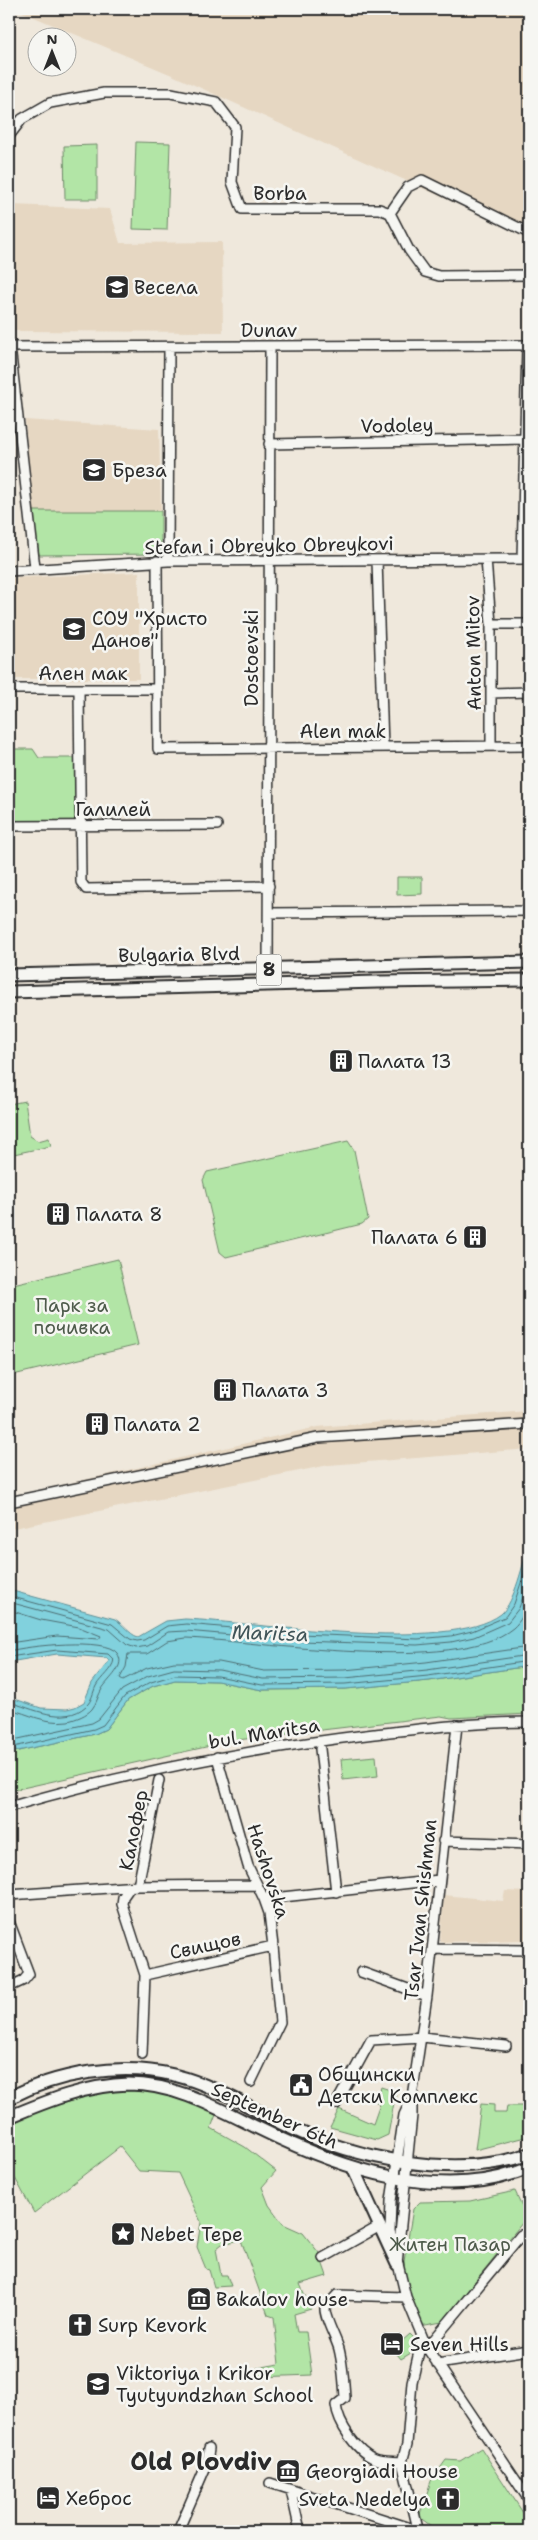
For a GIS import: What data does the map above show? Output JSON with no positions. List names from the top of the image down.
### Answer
{
  "streets": {
    "main road": ["Bulgaria Blvd", "8", "September 6th"],
    "street": [
      "Borba",
      "Dunav",
      "Vodoley",
      "Stefan i Obreyko Obreykovi",
      "Anton Mitov",
      "Dostoevski",
      "Ален мак",
      "Alen mak",
      "Галилей",
      "bul. Maritsa",
      "Калофер",
      "Hashovska",
      "Tsar Ivan Shishman",
      "Свищов"
    ]
  },
  "crossings": [
    ["Dunav", "Dostoevski"],
    ["Vodoley", "Dostoevski"],
    ["Stefan i Obreyko Obreykovi", "Anton Mitov"],
    ["Stefan i Obreyko Obreykovi", "Dostoevski"],
    ["Anton Mitov", "Alen mak"],
    ["Dostoevski", "Alen mak"],
    ["Dostoevski", "Bulgaria Blvd"],
    ["Ален мак", "Alen mak"],
    ["bul. Maritsa", "Hashovska"],
    ["bul. Maritsa", "Tsar Ivan Shishman"],
    ["Калофер", "Свищов"],
    ["Hashovska", "Свищов"],
    ["Tsar Ivan Shishman", "September 6th"]
  ],
  "districts": ["Old Plovdiv"],
  "water": ["Maritsa"],
  "parks": ["Парк за почивка", "Житен Пазар"],
  "places": {
    "school or university": [
      "Весела",
      "Бреза",
      "СОУ \"Христо Данов\"",
      "Viktoriya i Krikor Tyutyundzhan School"
    ],
    "building": [
      "Палата 13",
      "Палата 8",
      "Палата 6",
      "Палата 3",
      "Палата 2"
    ],
    "public building": ["Общински Детски Комплекс"],
    "place": ["Nebet Tepe"],
    "museum": ["Bakalov house", "Georgiadi House"],
    "church": ["Surp Kevork", "Sveta Nedelya"],
    "hotel": ["Seven Hills", "Хеброс"]
  },
  "north": "top"
}
